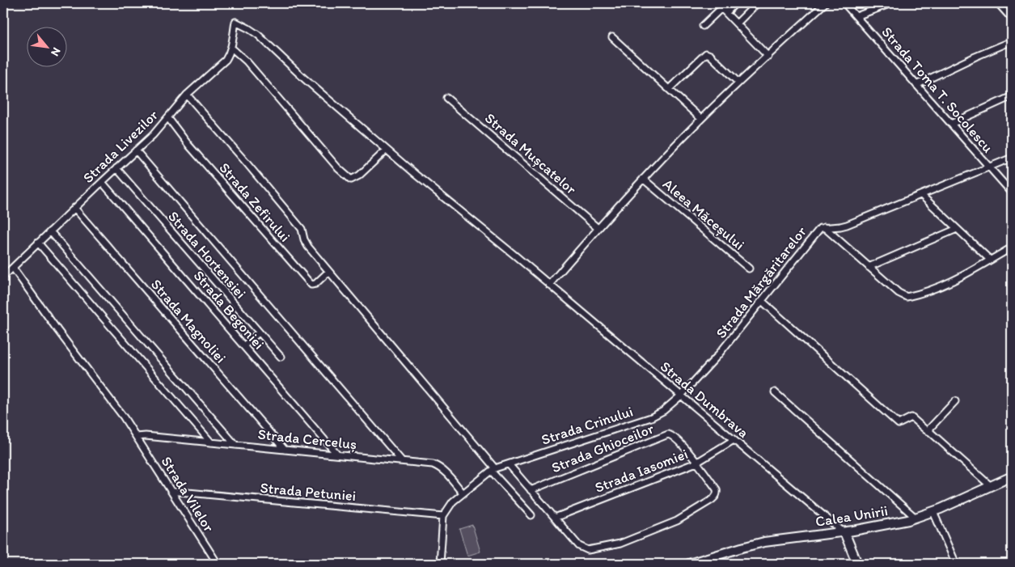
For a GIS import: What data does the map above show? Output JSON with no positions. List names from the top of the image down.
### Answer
{
  "streets": {
    "main road": ["Calea Unirii"],
    "street": [
      "Strada Toma T. Socolescu",
      "Strada Livezilor",
      "Strada Mușcatelor",
      "Strada Zefirului",
      "Aleea Măceșului",
      "Strada Hortensiei",
      "Strada Mărgăritarelor",
      "Strada Begoniei",
      "Strada Magnoliei",
      "Strada Dumbrava",
      "Strada Crinului",
      "Strada Cerceluș",
      "Strada Ghioceilor",
      "Strada Iasomiei",
      "Strada Petuniei",
      "Strada Vilelor"
    ]
  },
  "crossings": [
    ["Strada Toma T. Socolescu", "Strada Mărgăritarelor"],
    ["Strada Livezilor", "Strada Zefirului"],
    ["Strada Livezilor", "Strada Hortensiei"],
    ["Strada Livezilor", "Strada Begoniei"],
    ["Strada Livezilor", "Strada Magnoliei"],
    ["Strada Livezilor", "Strada Dumbrava"],
    ["Strada Livezilor", "Strada Vilelor"],
    ["Strada Mărgăritarelor", "Strada Dumbrava"],
    ["Strada Mărgăritarelor", "Strada Crinului"],
    ["Strada Begoniei", "Strada Cerceluș"],
    ["Strada Magnoliei", "Strada Cerceluș"],
    ["Strada Dumbrava", "Strada Crinului"],
    ["Strada Dumbrava", "Strada Iasomiei"],
    ["Strada Dumbrava", "Calea Unirii"],
    ["Strada Cerceluș", "Strada Vilelor"],
    ["Strada Ghioceilor", "Strada Iasomiei"],
    ["Strada Petuniei", "Strada Vilelor"]
  ],
  "north": "bottom right"
}
